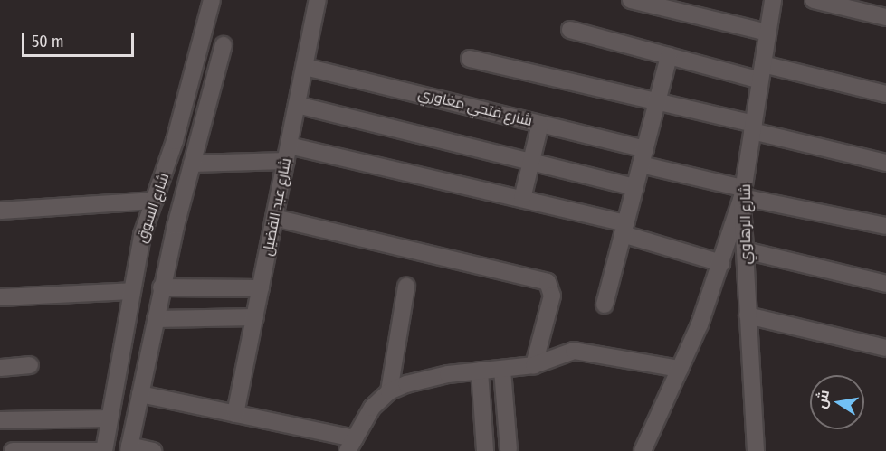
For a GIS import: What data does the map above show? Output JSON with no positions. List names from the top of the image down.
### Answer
{
  "streets": {
    "street": [
      "شارع فتحي مغاوري",
      "شارع عبد الفضيل",
      "شارع السوق",
      "شارع الرهاوي"
    ]
  },
  "crossings": [
    ["شارع فتحي مغاوري", "شارع عبد الفضيل"],
    ["شارع فتحي مغاوري", "شارع الرهاوي"]
  ],
  "scale_bar": "50 m",
  "north": "left"
}
